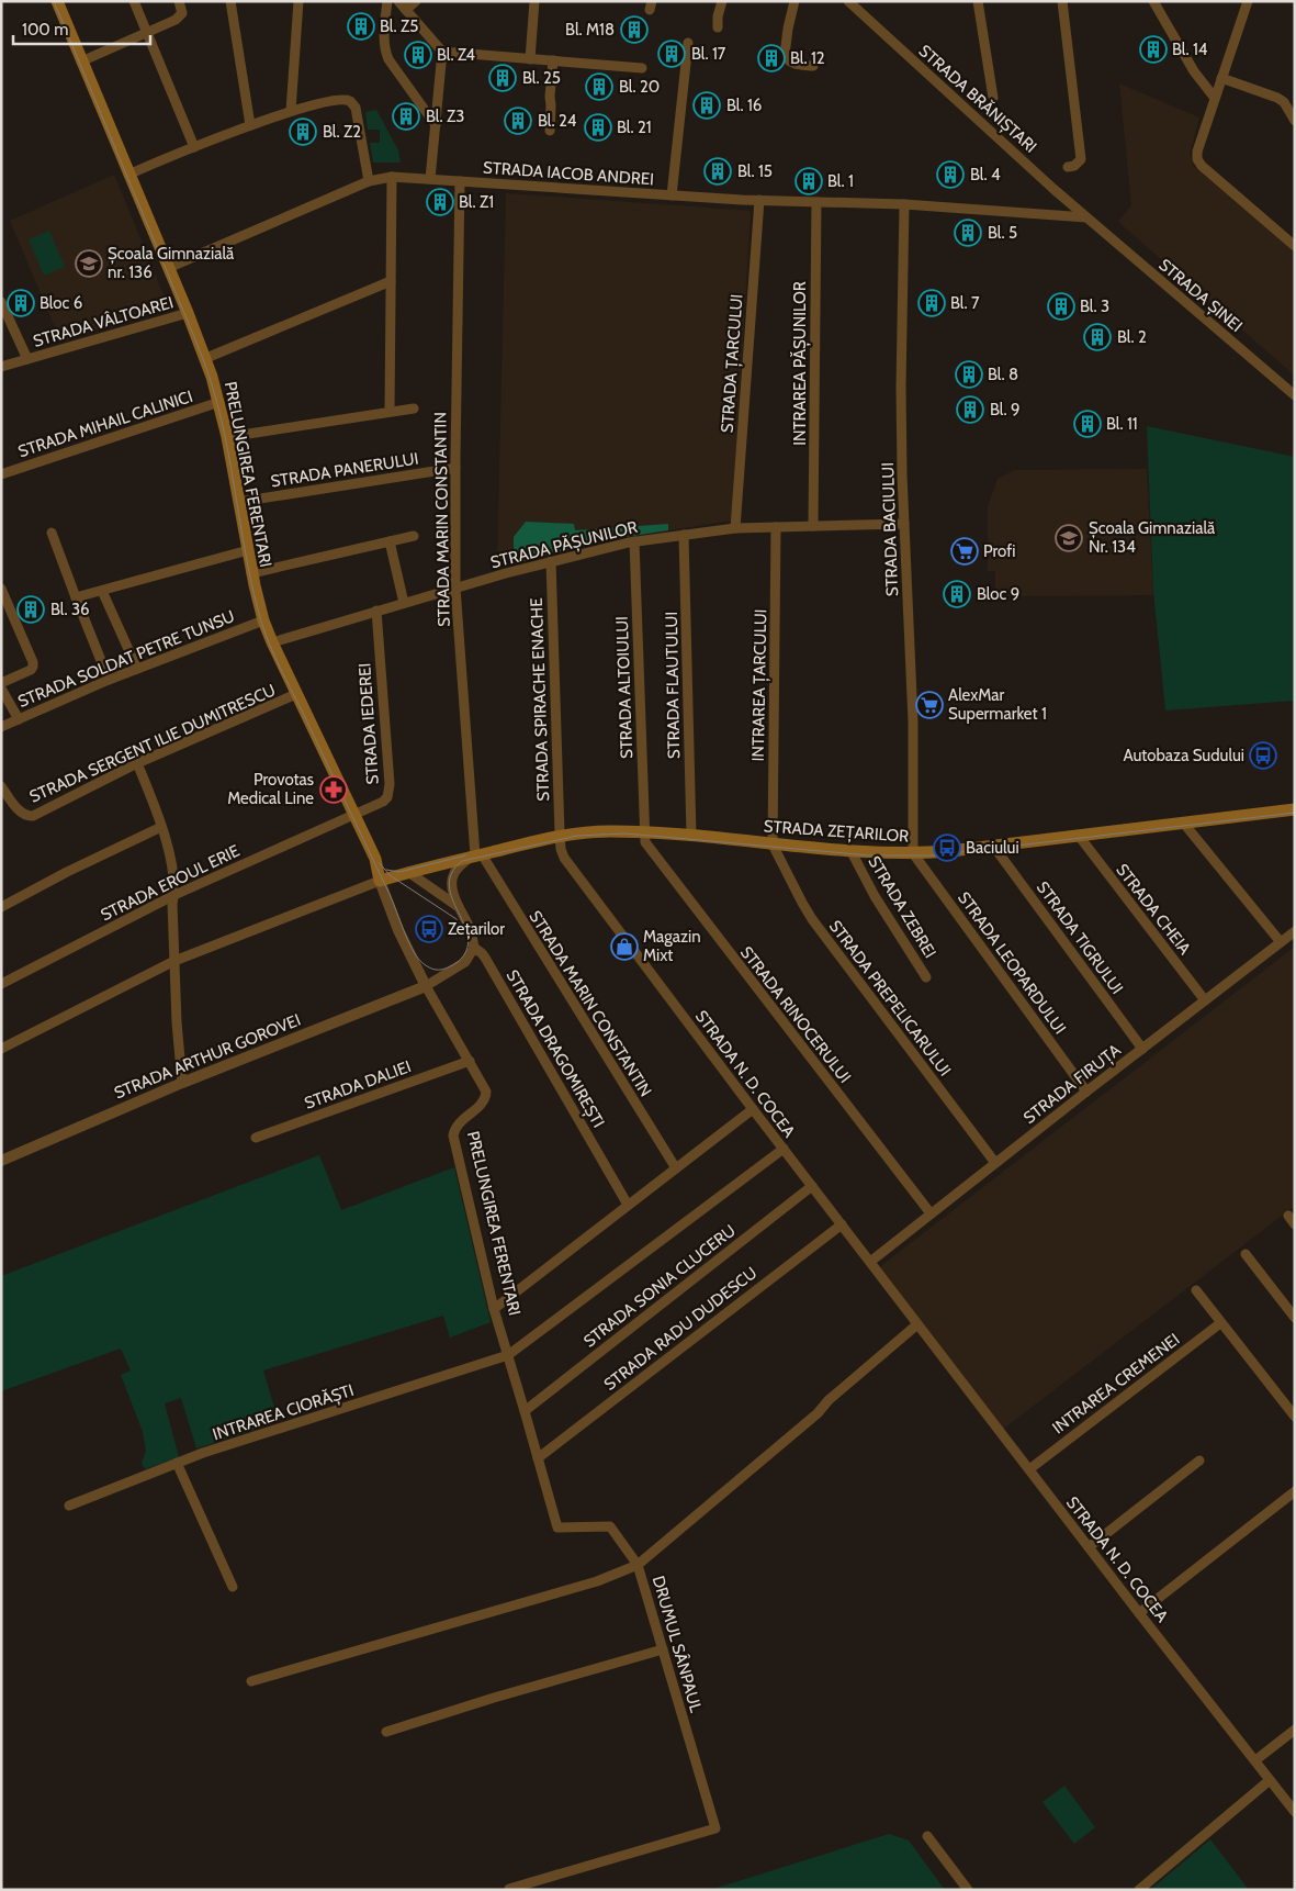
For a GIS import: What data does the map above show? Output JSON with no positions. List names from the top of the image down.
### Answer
{
  "streets": {
    "main road": ["PRELUNGIREA FERENTARI", "STRADA ZEȚARILOR"],
    "street": [
      "STRADA BRĂNIȘTARI",
      "STRADA IACOB ANDREI",
      "STRADA ȘINEI",
      "STRADA VÂLTOAREI",
      "STRADA ȚARCULUI",
      "INTRAREA PĂȘUNILOR",
      "STRADA MIHAIL CALINICI",
      "STRADA PANERULUI",
      "STRADA MARIN CONSTANTIN",
      "STRADA BACIULUI",
      "STRADA PĂȘUNILOR",
      "STRADA SOLDAT PETRE TUNSU",
      "STRADA FLAUTULUI",
      "INTRAREA ȚARCULUI",
      "STRADA ALTOIULUI",
      "STRADA SPIRACHE ENACHE",
      "STRADA IEDEREI",
      "STRADA SERGENT ILIE DUMITRESCU",
      "STRADA EROUL ERIE",
      "STRADA ZEBREI",
      "STRADA CHEIA",
      "STRADA TIGRULUI",
      "STRADA LEOPARDULUI",
      "STRADA PREPELICARULUI",
      "STRADA RINOCERULUI",
      "STRADA DRAGOMIREȘTI",
      "STRADA ARTHUR GOROVEI",
      "STRADA N. D. COCEA",
      "STRADA FIRUȚA",
      "STRADA DALIEI",
      "STRADA SONIA CLUCERU",
      "STRADA RADU DUDESCU",
      "INTRAREA CREMENEI",
      "INTRAREA CIORĂȘTI",
      "DRUMUL SÂNPAUL"
    ]
  },
  "crossings": [
    ["STRADA BRĂNIȘTARI", "STRADA IACOB ANDREI"],
    ["STRADA BRĂNIȘTARI", "STRADA ȘINEI"],
    ["STRADA IACOB ANDREI", "STRADA ȘINEI"],
    ["STRADA IACOB ANDREI", "STRADA ȚARCULUI"],
    ["STRADA IACOB ANDREI", "INTRAREA PĂȘUNILOR"],
    ["STRADA IACOB ANDREI", "PRELUNGIREA FERENTARI"],
    ["STRADA IACOB ANDREI", "STRADA MARIN CONSTANTIN"],
    ["STRADA IACOB ANDREI", "STRADA BACIULUI"],
    ["STRADA VÂLTOAREI", "PRELUNGIREA FERENTARI"],
    ["STRADA ȚARCULUI", "STRADA PĂȘUNILOR"],
    ["INTRAREA PĂȘUNILOR", "STRADA PĂȘUNILOR"],
    ["STRADA MIHAIL CALINICI", "PRELUNGIREA FERENTARI"],
    ["STRADA PANERULUI", "PRELUNGIREA FERENTARI"],
    ["STRADA PANERULUI", "STRADA MARIN CONSTANTIN"],
    ["PRELUNGIREA FERENTARI", "STRADA PĂȘUNILOR"],
    ["PRELUNGIREA FERENTARI", "STRADA SOLDAT PETRE TUNSU"],
    ["PRELUNGIREA FERENTARI", "STRADA IEDEREI"],
    ["PRELUNGIREA FERENTARI", "STRADA SERGENT ILIE DUMITRESCU"],
    ["PRELUNGIREA FERENTARI", "STRADA ZEȚARILOR"],
    ["PRELUNGIREA FERENTARI", "STRADA EROUL ERIE"],
    ["PRELUNGIREA FERENTARI", "STRADA ARTHUR GOROVEI"],
    ["PRELUNGIREA FERENTARI", "STRADA DALIEI"],
    ["PRELUNGIREA FERENTARI", "STRADA SONIA CLUCERU"],
    ["PRELUNGIREA FERENTARI", "STRADA RADU DUDESCU"],
    ["PRELUNGIREA FERENTARI", "INTRAREA CIORĂȘTI"],
    ["PRELUNGIREA FERENTARI", "DRUMUL SÂNPAUL"],
    ["STRADA MARIN CONSTANTIN", "STRADA PĂȘUNILOR"],
    ["STRADA MARIN CONSTANTIN", "STRADA ZEȚARILOR"],
    ["STRADA MARIN CONSTANTIN", "STRADA DRAGOMIREȘTI"],
    ["STRADA BACIULUI", "STRADA PĂȘUNILOR"],
    ["STRADA BACIULUI", "STRADA ZEȚARILOR"],
    ["STRADA BACIULUI", "STRADA LEOPARDULUI"],
    ["STRADA PĂȘUNILOR", "STRADA FLAUTULUI"],
    ["STRADA PĂȘUNILOR", "INTRAREA ȚARCULUI"],
    ["STRADA PĂȘUNILOR", "STRADA ALTOIULUI"],
    ["STRADA PĂȘUNILOR", "STRADA SPIRACHE ENACHE"],
    ["STRADA PĂȘUNILOR", "STRADA IEDEREI"],
    ["STRADA FLAUTULUI", "STRADA ZEȚARILOR"],
    ["INTRAREA ȚARCULUI", "STRADA ZEȚARILOR"],
    ["INTRAREA ȚARCULUI", "STRADA PREPELICARULUI"],
    ["STRADA ALTOIULUI", "STRADA ZEȚARILOR"],
    ["STRADA ALTOIULUI", "STRADA RINOCERULUI"],
    ["STRADA SPIRACHE ENACHE", "STRADA ZEȚARILOR"],
    ["STRADA SPIRACHE ENACHE", "STRADA N. D. COCEA"],
    ["STRADA IEDEREI", "STRADA EROUL ERIE"],
    ["STRADA ZEȚARILOR", "STRADA ZEBREI"],
    ["STRADA ZEȚARILOR", "STRADA CHEIA"],
    ["STRADA ZEȚARILOR", "STRADA TIGRULUI"],
    ["STRADA ZEȚARILOR", "STRADA LEOPARDULUI"],
    ["STRADA ZEȚARILOR", "STRADA PREPELICARULUI"],
    ["STRADA ZEȚARILOR", "STRADA RINOCERULUI"],
    ["STRADA ZEȚARILOR", "STRADA DRAGOMIREȘTI"],
    ["STRADA ZEȚARILOR", "STRADA N. D. COCEA"],
    ["STRADA CHEIA", "STRADA FIRUȚA"],
    ["STRADA TIGRULUI", "STRADA FIRUȚA"],
    ["STRADA LEOPARDULUI", "STRADA FIRUȚA"],
    ["STRADA PREPELICARULUI", "STRADA FIRUȚA"],
    ["STRADA RINOCERULUI", "STRADA FIRUȚA"],
    ["STRADA N. D. COCEA", "STRADA FIRUȚA"],
    ["STRADA N. D. COCEA", "STRADA SONIA CLUCERU"],
    ["STRADA N. D. COCEA", "STRADA RADU DUDESCU"],
    ["STRADA N. D. COCEA", "INTRAREA CREMENEI"],
    ["STRADA N. D. COCEA", "INTRAREA CIORĂȘTI"]
  ],
  "places": {
    "building": [
      "Bl. Z5",
      "Bl. M18",
      "Bl. 14",
      "Bl. 17",
      "Bl. Z4",
      "Bl. 12",
      "Bl. 25",
      "Bl. 20",
      "Bl. 16",
      "Bl. Z3",
      "Bl. 24",
      "Bl. 21",
      "Bl. Z2",
      "Bl. 15",
      "Bl. 4",
      "Bl. 1",
      "Bl. Z1",
      "Bl. 5",
      "Bloc 6",
      "Bl. 7",
      "Bl. 3",
      "Bl. 2",
      "Bl. 8",
      "Bl. 9",
      "Bl. 11",
      "Bloc 9",
      "Bl. 36"
    ],
    "school or university": ["Școala Gimnazială nr. 136", "Școala Gimnazială Nr. 134"],
    "supermarket": ["Profi", "AlexMar Supermarket 1"],
    "bus stop": ["Autobaza Sudului", "Baciului", "Zețarilor"],
    "pharmacy": ["Provotas Medical Line"],
    "shop": ["Magazin Mixt"]
  },
  "scale_bar": "100 m"
}
